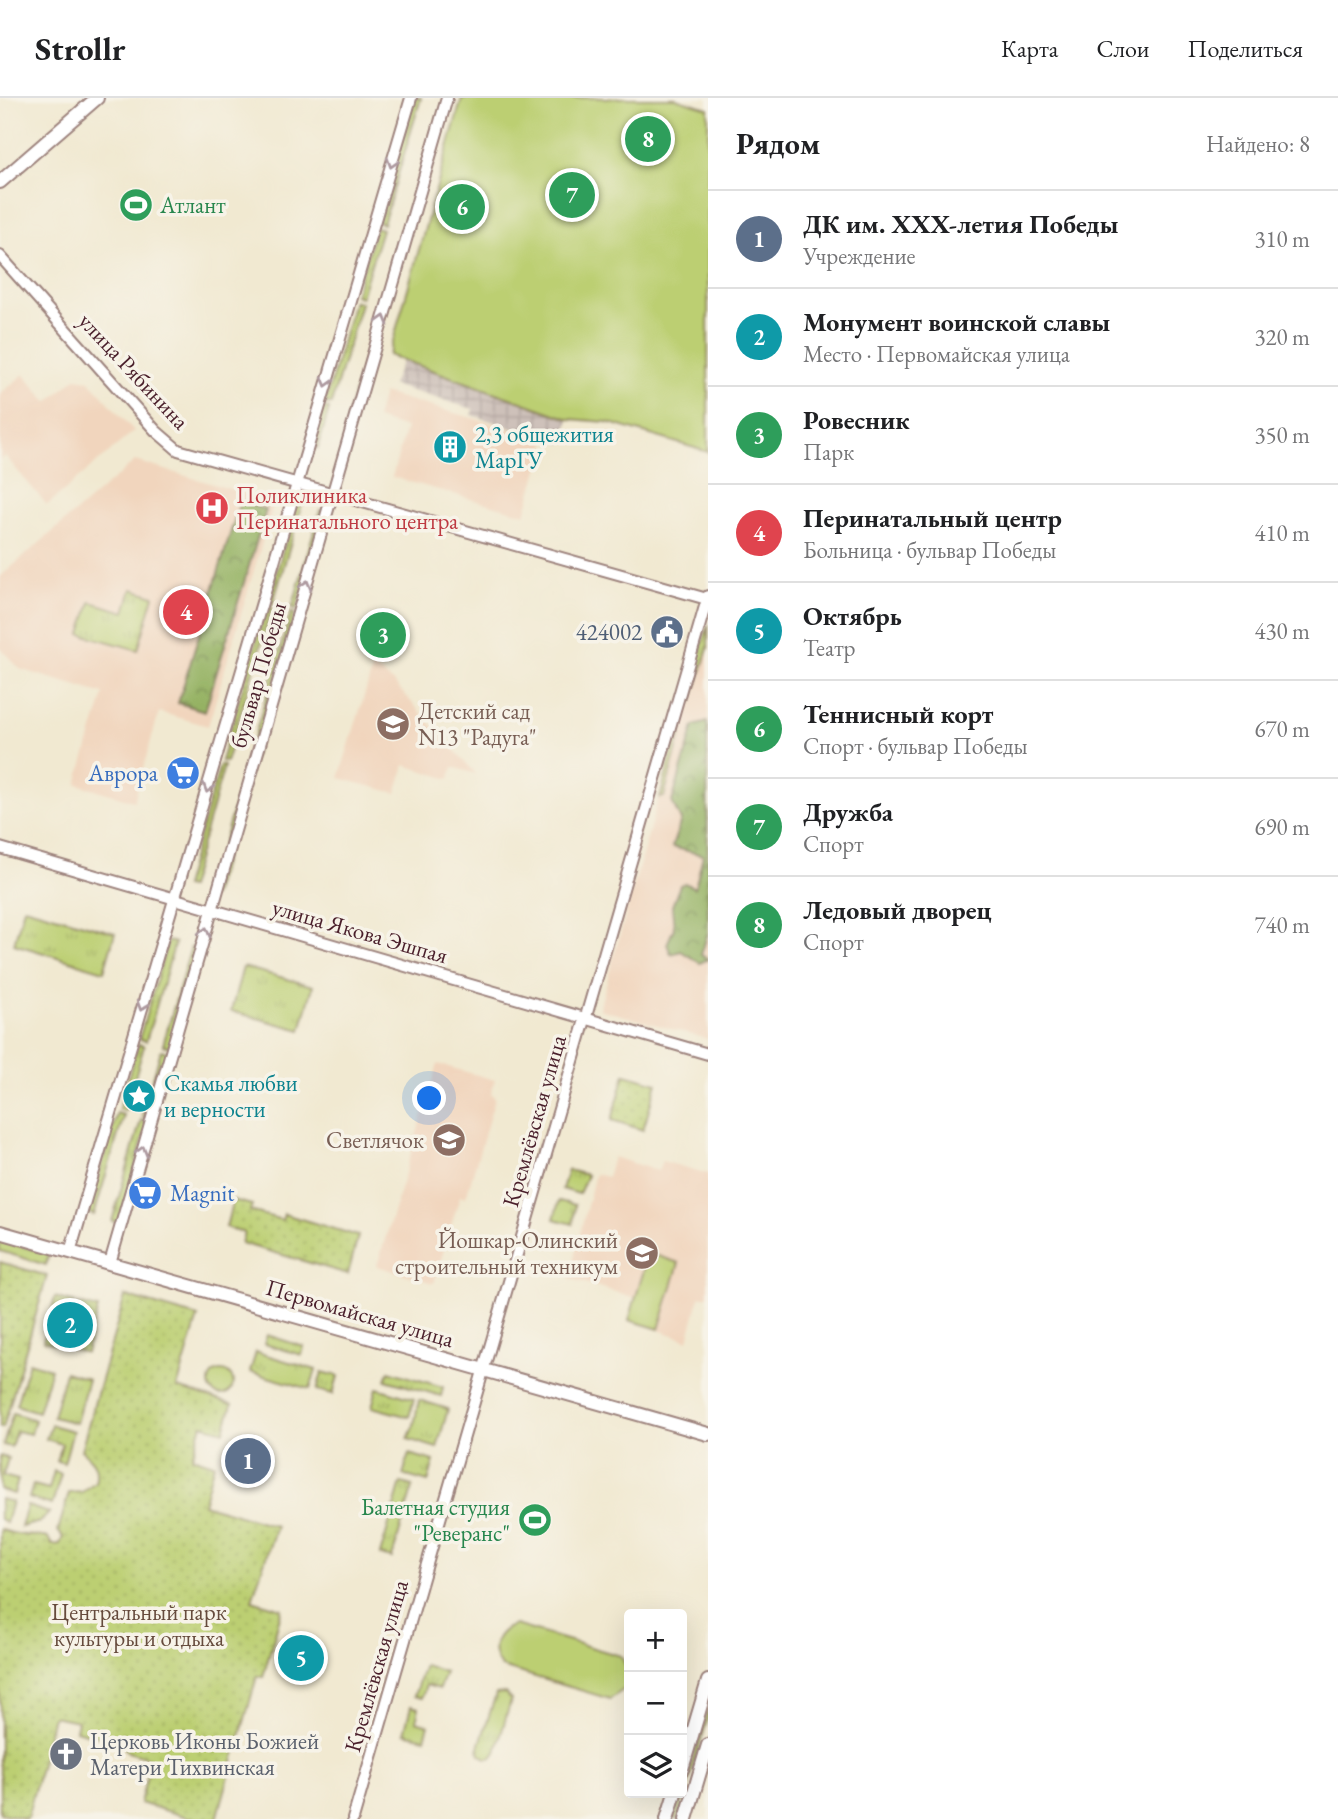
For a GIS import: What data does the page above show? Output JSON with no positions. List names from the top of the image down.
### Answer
{
  "streets": {
    "main road": ["Первомайская улица"],
    "street": [
      "улица Рябинина",
      "бульвар Победы",
      "улица Якова Эшпая",
      "Кремлёвская улица"
    ]
  },
  "crossings": [
    ["улица Рябинина", "бульвар Победы"],
    ["улица Рябинина", "Кремлёвская улица"],
    ["бульвар Победы", "улица Якова Эшпая"],
    ["бульвар Победы", "Первомайская улица"],
    ["улица Якова Эшпая", "Кремлёвская улица"],
    ["Кремлёвская улица", "Первомайская улица"]
  ],
  "parks": ["Центральный парк культуры и отдыха"],
  "places": {
    "sports": ["Атлант", "Балетная студия \"Реверанс\""],
    "building": ["2,3 общежития МарГУ"],
    "hospital": ["Поликлиника Перинатального центра"],
    "public building": ["424002"],
    "school or university": ["Детский сад N13 \"Радуга\"", "Светлячок", "Йошкар-Олинский строительный техникум"],
    "supermarket": ["Аврора", "Magnit"],
    "place": ["Скамья любви и верности"],
    "church": ["Церковь Иконы Божией Матери Тихвинская"]
  },
  "page": {
    "header": "Strollr",
    "nav": ["Карта", "Слои", "Поделиться"],
    "heading": ["Рядом", "Найдено: 8"],
    "pins": [
      "8",
      "7",
      "6",
      "4",
      "3",
      "2",
      "1",
      "5"
    ],
    "list": [
      {
        "mark": "1",
        "name": "ДК им. ХХХ-летия Победы",
        "note": "Учреждение",
        "value": "310 m"
      },
      {
        "mark": "2",
        "name": "Монумент воинской славы",
        "note": "Место · Первомайская улица",
        "value": "320 m"
      },
      {
        "mark": "3",
        "name": "Ровесник",
        "note": "Парк",
        "value": "350 m"
      },
      {
        "mark": "4",
        "name": "Перинатальный центр",
        "note": "Больница · бульвар Победы",
        "value": "410 m"
      },
      {
        "mark": "5",
        "name": "Октябрь",
        "note": "Театр",
        "value": "430 m"
      },
      {
        "mark": "6",
        "name": "Теннисный корт",
        "note": "Спорт · бульвар Победы",
        "value": "670 m"
      },
      {
        "mark": "7",
        "name": "Дружба",
        "note": "Спорт",
        "value": "690 m"
      },
      {
        "mark": "8",
        "name": "Ледовый дворец",
        "note": "Спорт",
        "value": "740 m"
      }
    ],
    "map_buttons": ["+", "−"]
  }
}
